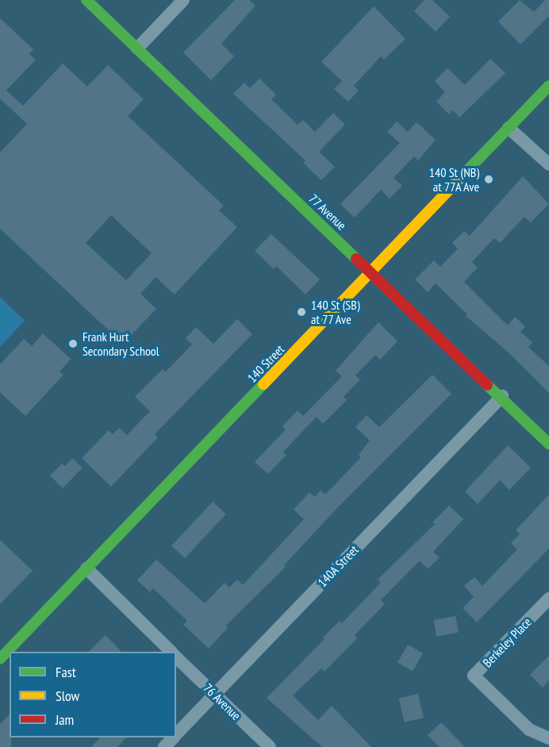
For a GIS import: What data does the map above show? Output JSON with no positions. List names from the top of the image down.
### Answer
{
  "streets": {
    "main road": ["77 Avenue", "140 Street"],
    "street": ["140A Street", "Berkeley Place", "76 Avenue"]
  },
  "crossings": [
    ["77 Avenue", "140 Street"],
    ["77 Avenue", "140A Street"],
    ["140A Street", "76 Avenue"]
  ],
  "places": ["140 St (NB) at 77A Ave", "140 St (SB) at 77 Ave", "Frank Hurt Secondary School"],
  "legend": ["Fast", "Slow", "Jam"]
}
